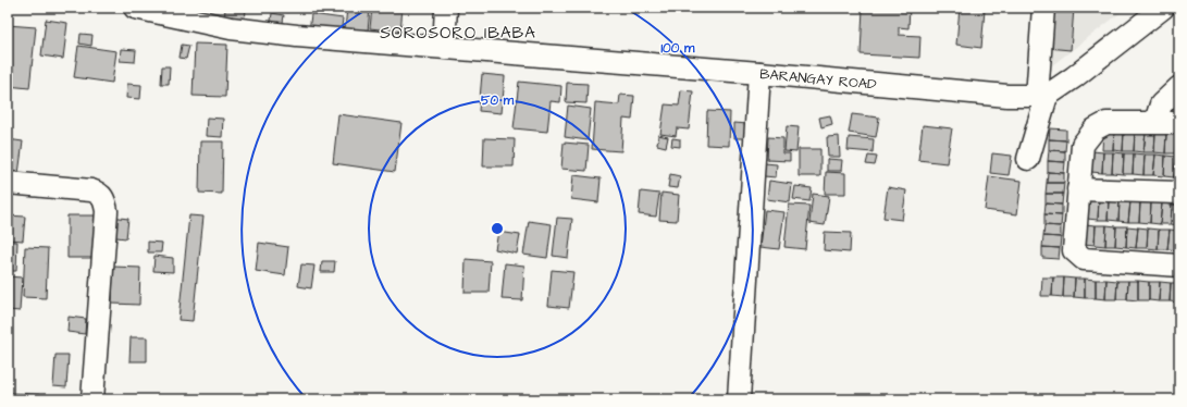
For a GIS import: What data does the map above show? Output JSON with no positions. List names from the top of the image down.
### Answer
{
  "streets": {
    "street": ["BARANGAY ROAD"]
  },
  "districts": ["SOROSORO IBABA"],
  "rings": ["100 m", "50 m"]
}
